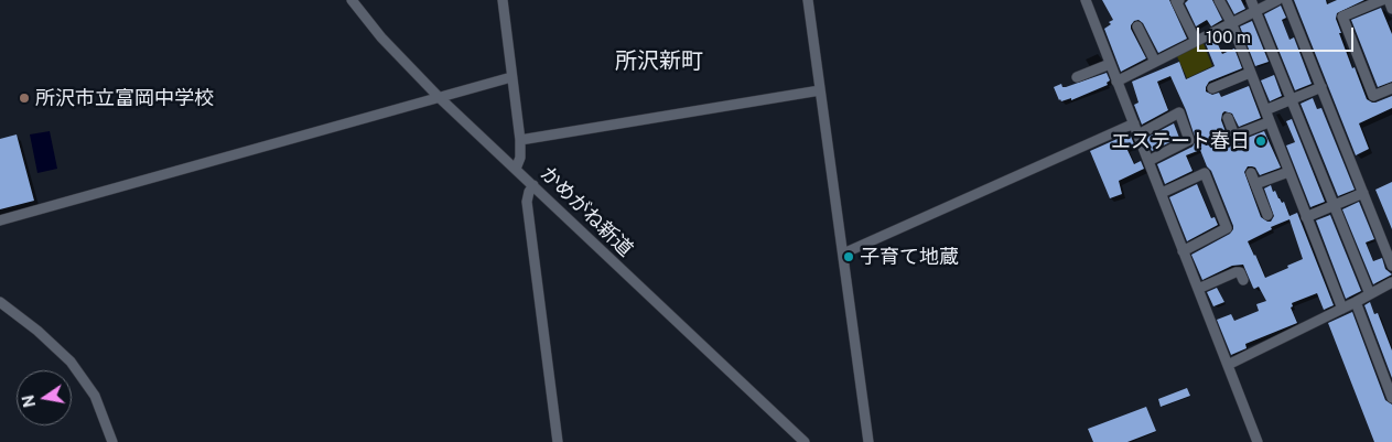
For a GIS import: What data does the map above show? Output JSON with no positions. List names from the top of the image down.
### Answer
{
  "streets": {
    "street": ["かめがね新道"]
  },
  "districts": ["所沢新町"],
  "places": ["所沢市立富岡中学校", "エステート春日", "子育て地蔵"],
  "scale_bar": "100 m",
  "north": "left"
}
